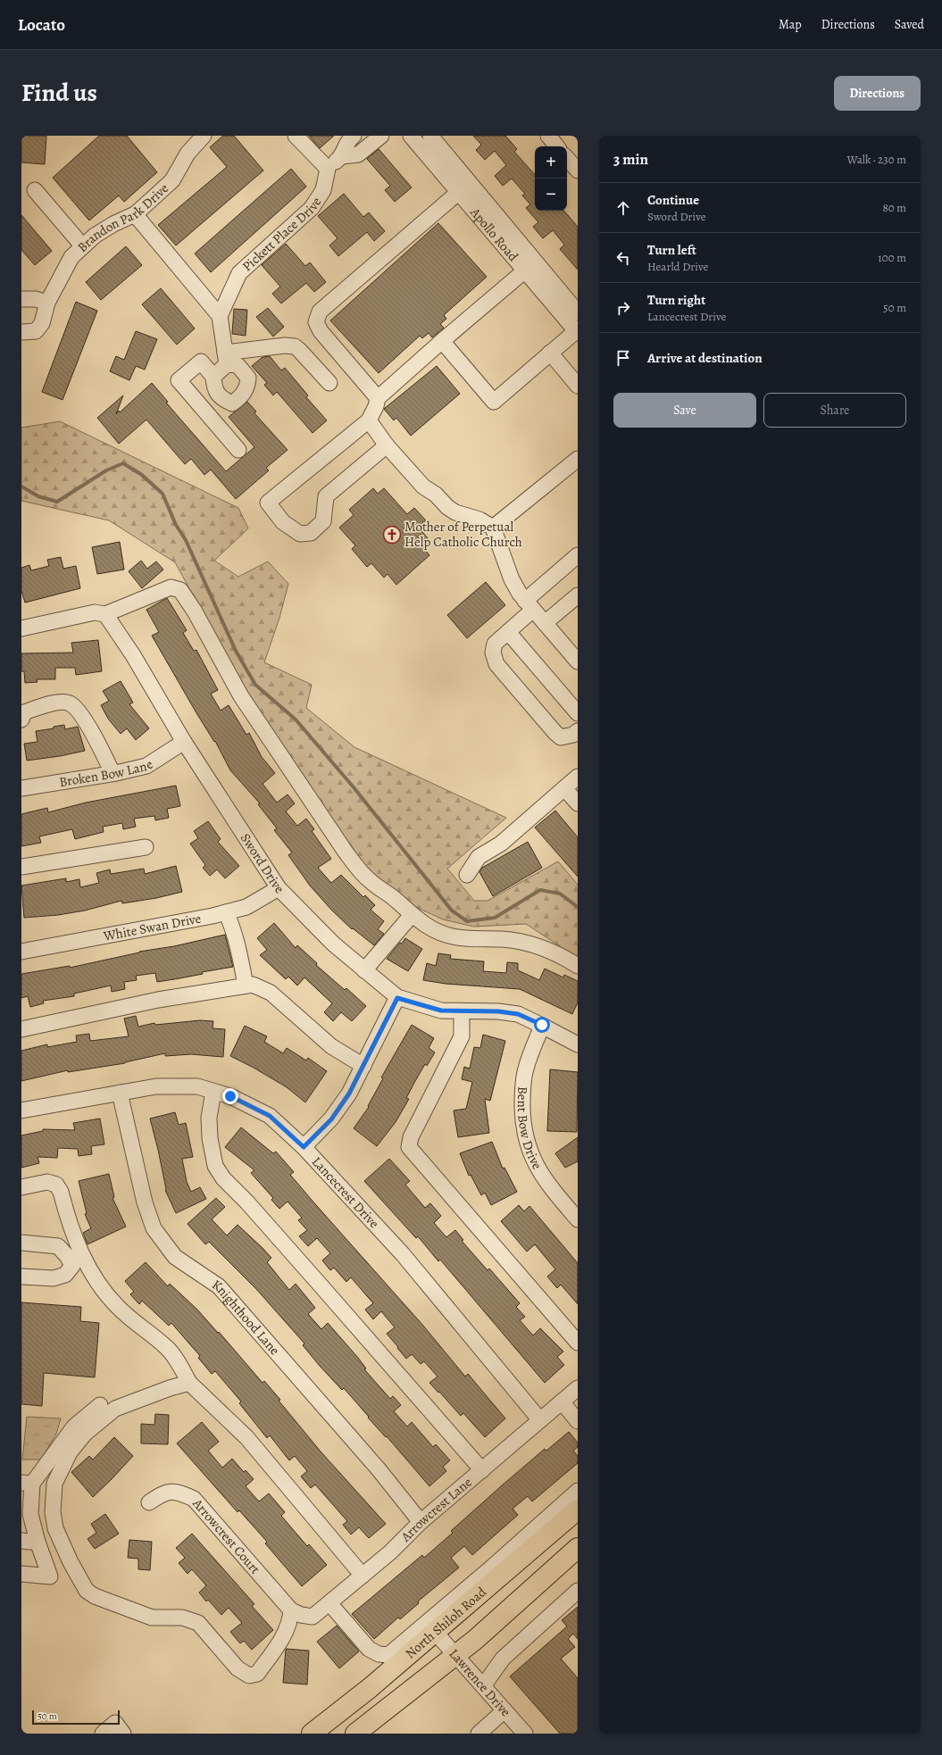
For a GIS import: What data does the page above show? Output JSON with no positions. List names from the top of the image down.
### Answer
{
  "streets": {
    "main road": ["North Shiloh Road"],
    "street": [
      "Brandon Park Drive",
      "Pickett Place Drive",
      "Apollo Road",
      "Broken Bow Lane",
      "Sword Drive",
      "White Swan Drive",
      "Bent Bow Drive",
      "Lancecrest Drive",
      "Knighthood Lane",
      "Arrowcrest Lane",
      "Arrowcrest Court",
      "Lawrence Drive"
    ]
  },
  "crossings": [
    ["Broken Bow Lane", "Sword Drive"],
    ["Sword Drive", "White Swan Drive"],
    ["Sword Drive", "Bent Bow Drive"],
    ["Lancecrest Drive", "Knighthood Lane"],
    ["Lancecrest Drive", "Arrowcrest Lane"],
    ["Knighthood Lane", "Arrowcrest Lane"],
    ["Arrowcrest Lane", "Arrowcrest Court"],
    ["North Shiloh Road", "Lawrence Drive"]
  ],
  "places": {
    "church": ["Mother of Perpetual Help Catholic Church"]
  },
  "scale_bar": "50 m",
  "page": {
    "header": "Locato",
    "nav": ["Map", "Directions", "Saved"],
    "title": "Find us",
    "buttons": [
      "Directions",
      ["Save", "Share"]
    ],
    "heading": ["3 min", "Walk · 230 m"],
    "map_buttons": ["+", "−"],
    "list": [
      ["Continue", "Sword Drive", "80 m"],
      ["Turn left", "Hearld Drive", "100 m"],
      ["Turn right", "Lancecrest Drive", "50 m"],
      "Arrive at destination"
    ],
    "scale": "50 m"
  }
}
